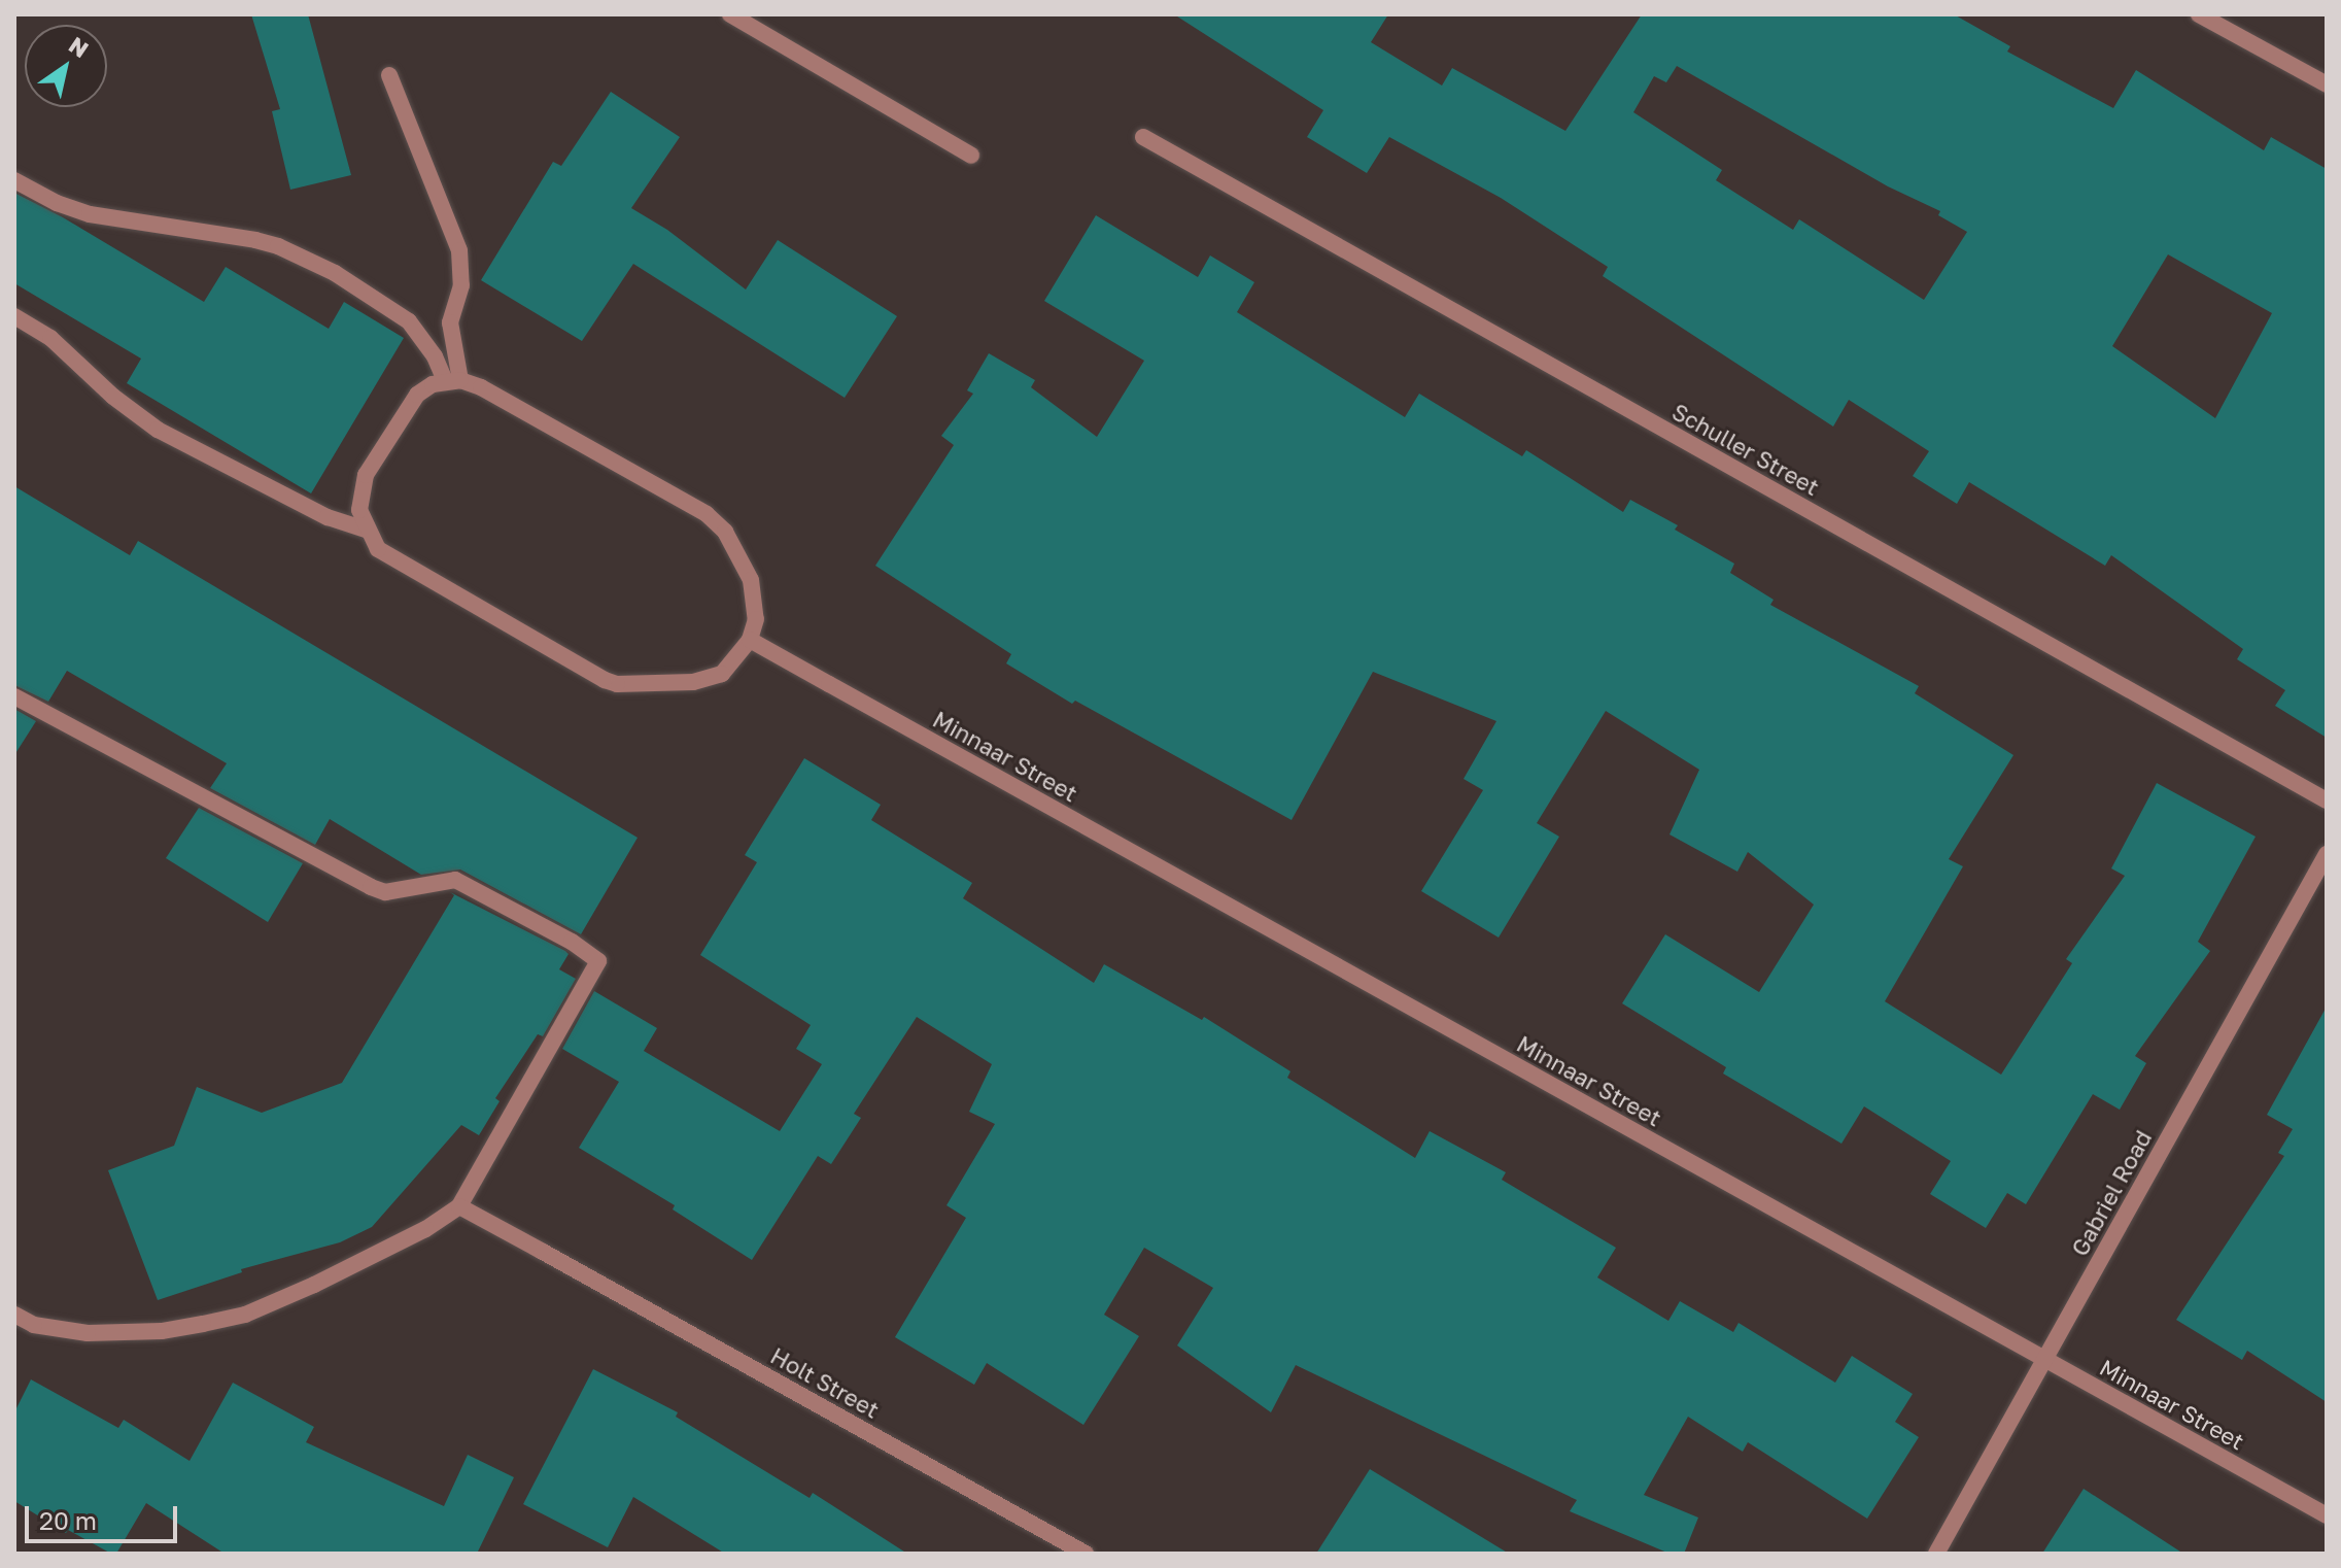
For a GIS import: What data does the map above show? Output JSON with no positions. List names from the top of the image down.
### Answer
{
  "streets": {
    "street": [
      "Schuller Street",
      "Minnaar Street",
      "Gabriel Road",
      "Holt Street"
    ]
  },
  "crossings": [
    ["Minnaar Street", "Gabriel Road"]
  ],
  "scale_bar": "20 m",
  "north": "top right"
}
